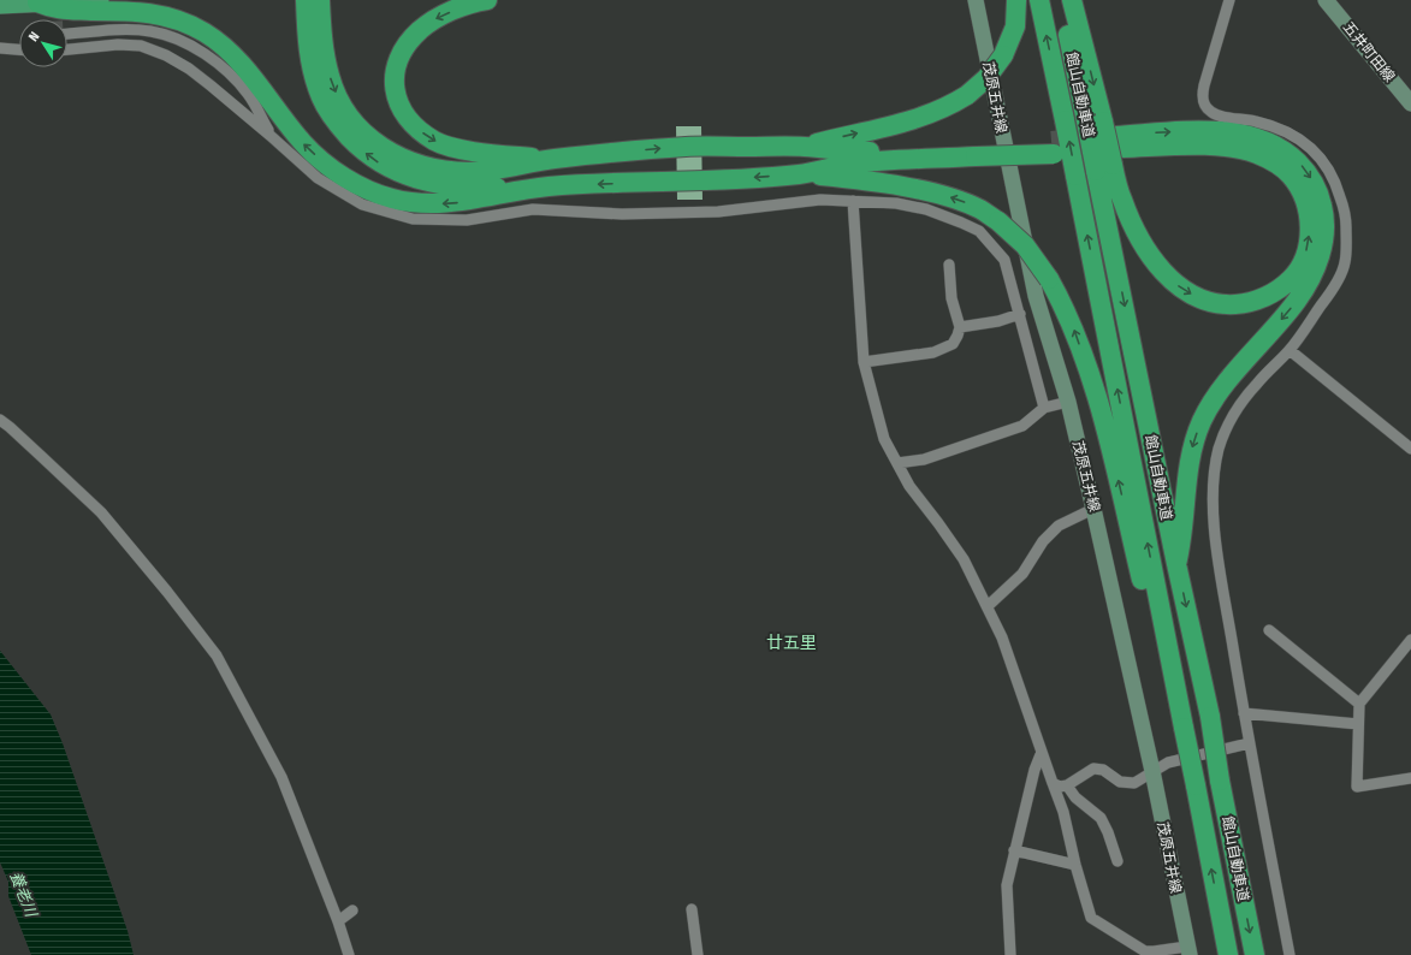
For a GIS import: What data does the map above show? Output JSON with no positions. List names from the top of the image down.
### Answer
{
  "streets": {
    "highway": ["館山自動車道"],
    "main road": ["五井町田線", "茂原五井線"]
  },
  "districts": ["廿五里"],
  "water": ["養老川"],
  "north": "top left"
}
